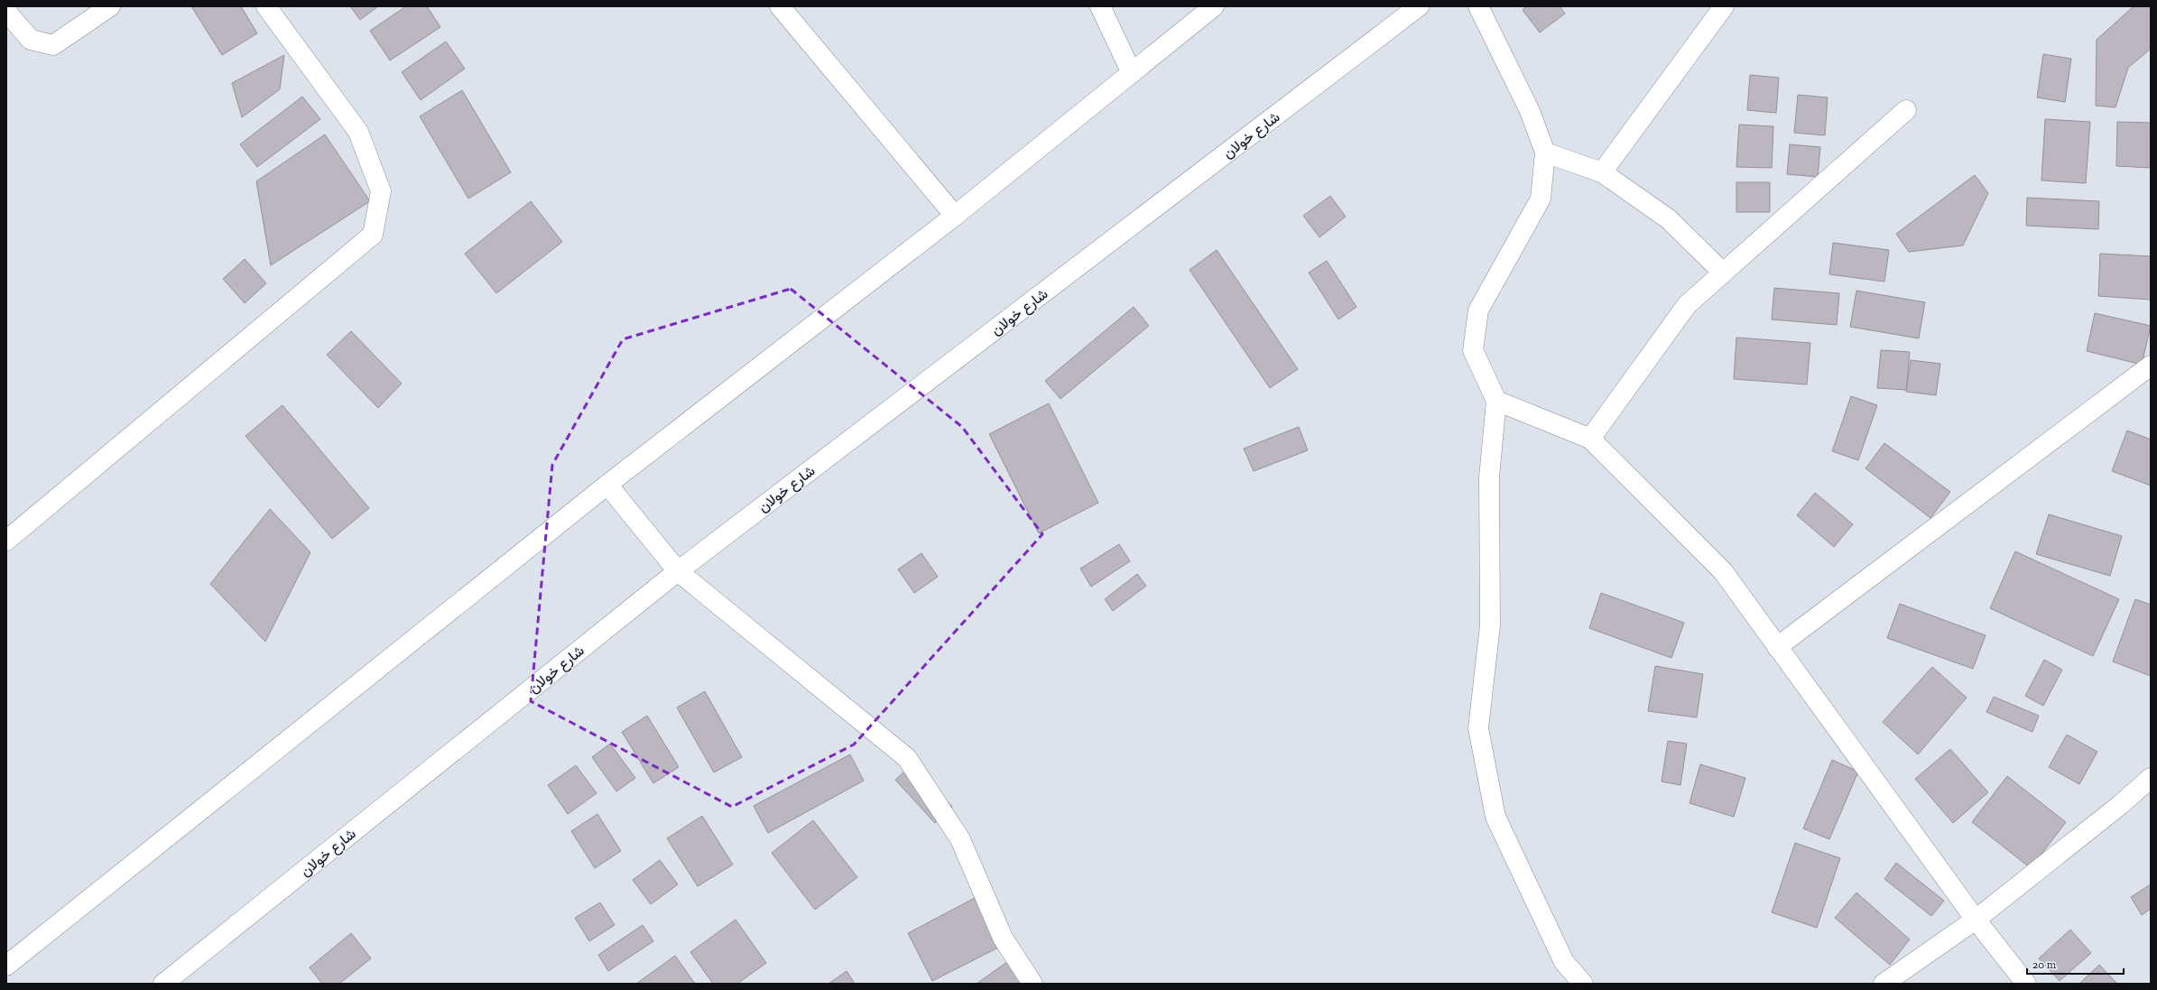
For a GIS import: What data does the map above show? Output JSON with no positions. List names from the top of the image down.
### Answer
{
  "streets": {
    "street": ["شارع خولان"]
  },
  "scale_bar": "20 m"
}
